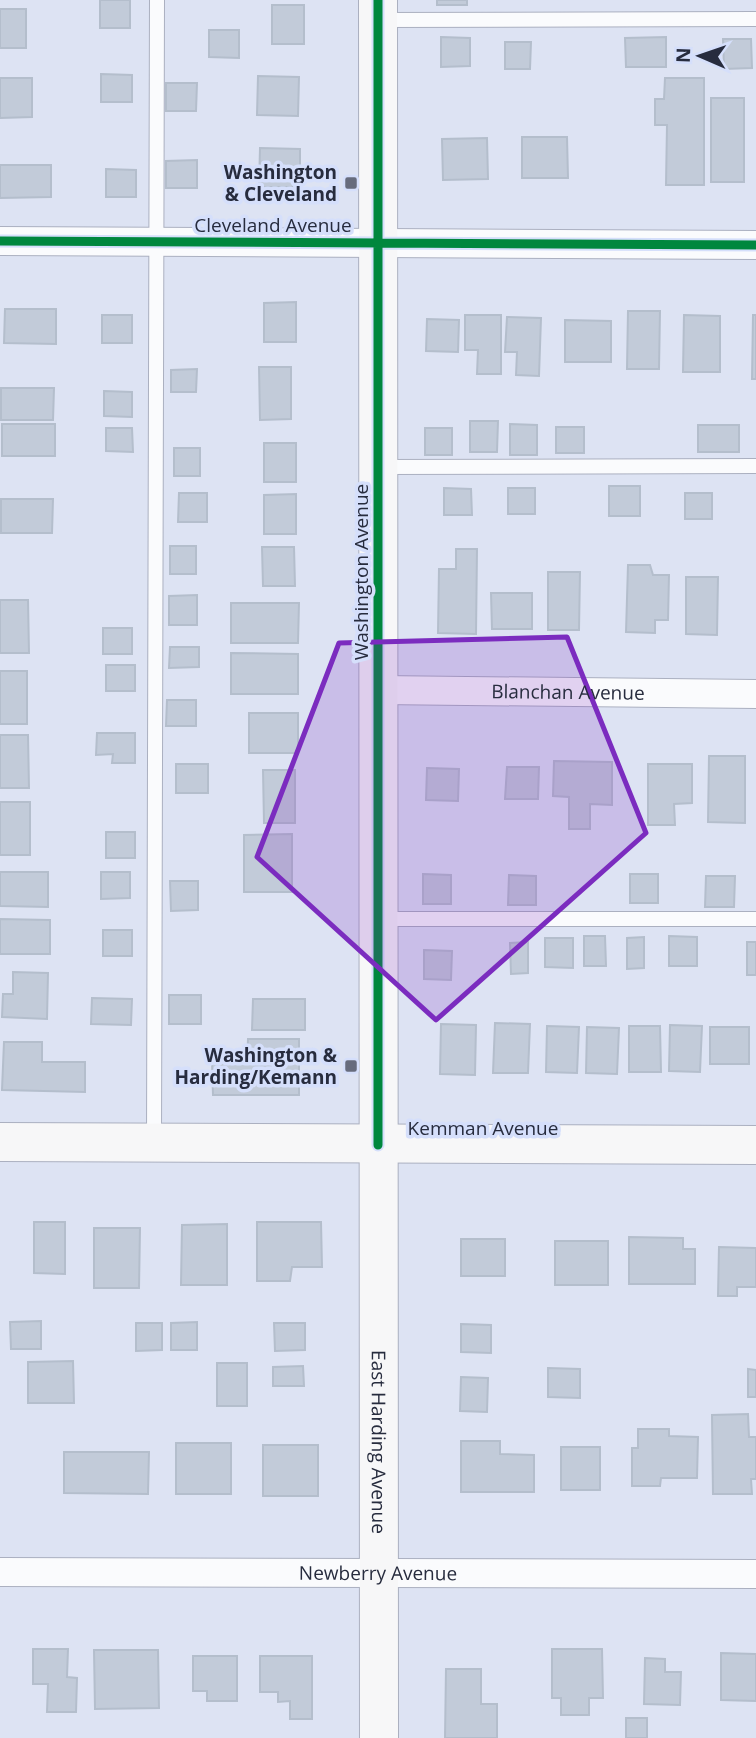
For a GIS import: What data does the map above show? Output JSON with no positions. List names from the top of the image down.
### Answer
{
  "streets": {
    "street": [
      "Cleveland Avenue",
      "Washington Avenue",
      "Blanchan Avenue",
      "Kemman Avenue",
      "East Harding Avenue",
      "Newberry Avenue"
    ]
  },
  "crossings": [
    ["Cleveland Avenue", "Washington Avenue"],
    ["Washington Avenue", "Blanchan Avenue"],
    ["Washington Avenue", "Kemman Avenue"],
    ["Washington Avenue", "East Harding Avenue"],
    ["Kemman Avenue", "East Harding Avenue"],
    ["East Harding Avenue", "Newberry Avenue"]
  ],
  "places": {
    "transit": ["Washington & Cleveland", "Washington & Harding/Kemann"]
  },
  "north": "left"
}
